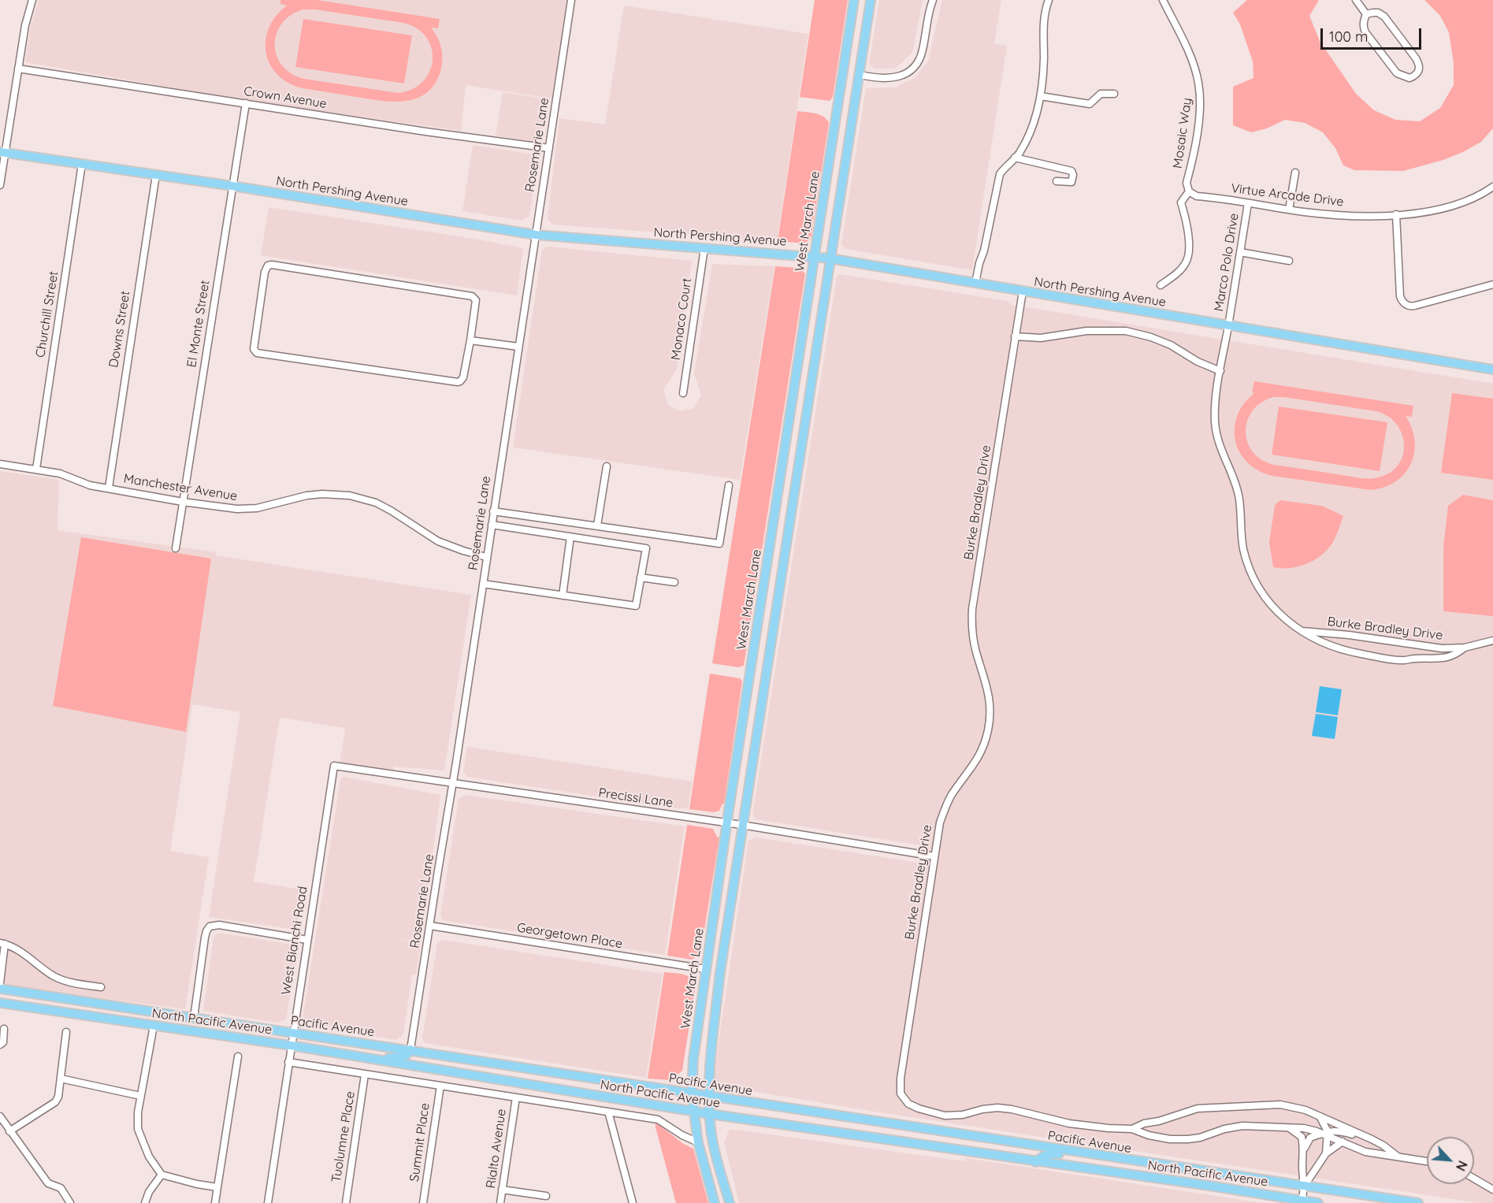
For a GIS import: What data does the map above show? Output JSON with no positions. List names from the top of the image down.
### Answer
{
  "streets": {
    "main road": [
      "North Pershing Avenue",
      "West March Lane",
      "North Pacific Avenue",
      "Pacific Avenue"
    ],
    "street": [
      "Crown Avenue",
      "Mosaic Way",
      "Rosemarie Lane",
      "Virtue Arcade Drive",
      "Marco Polo Drive",
      "Churchill Street",
      "Monaco Court",
      "El Monte Street",
      "Downs Street",
      "Manchester Avenue",
      "Burke Bradley Drive",
      "Precissi Lane",
      "Georgetown Place",
      "West Bianchi Road",
      "Tuolumne Place",
      "Summit Place",
      "Rialto Avenue"
    ]
  },
  "crossings": [
    ["Crown Avenue", "Rosemarie Lane"],
    ["Crown Avenue", "El Monte Street"],
    ["Mosaic Way", "Virtue Arcade Drive"],
    ["Rosemarie Lane", "North Pershing Avenue"],
    ["Rosemarie Lane", "Manchester Avenue"],
    ["Rosemarie Lane", "Precissi Lane"],
    ["Rosemarie Lane", "Georgetown Place"],
    ["Rosemarie Lane", "Pacific Avenue"],
    ["North Pershing Avenue", "West March Lane"],
    ["North Pershing Avenue", "Marco Polo Drive"],
    ["North Pershing Avenue", "Churchill Street"],
    ["North Pershing Avenue", "Monaco Court"],
    ["North Pershing Avenue", "El Monte Street"],
    ["North Pershing Avenue", "Downs Street"],
    ["North Pershing Avenue", "Burke Bradley Drive"],
    ["Virtue Arcade Drive", "Marco Polo Drive"],
    ["West March Lane", "Precissi Lane"],
    ["West March Lane", "Georgetown Place"],
    ["West March Lane", "North Pacific Avenue"],
    ["West March Lane", "Pacific Avenue"],
    ["Marco Polo Drive", "Burke Bradley Drive"],
    ["Churchill Street", "Manchester Avenue"],
    ["El Monte Street", "Manchester Avenue"],
    ["Downs Street", "Manchester Avenue"],
    ["Burke Bradley Drive", "Precissi Lane"],
    ["Precissi Lane", "West Bianchi Road"],
    ["West Bianchi Road", "North Pacific Avenue"],
    ["West Bianchi Road", "Pacific Avenue"]
  ],
  "scale_bar": "100 m",
  "north": "bottom right"
}
